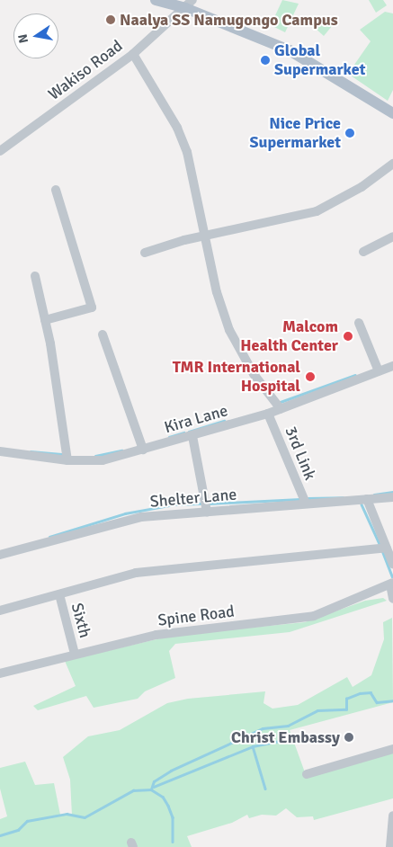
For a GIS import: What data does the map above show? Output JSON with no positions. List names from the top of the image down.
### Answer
{
  "streets": {
    "street": [
      "Wakiso Road",
      "Kira Lane",
      "3rd Link",
      "Shelter Lane",
      "Spine Road",
      "Sixth"
    ]
  },
  "crossings": [
    ["Kira Lane", "3rd Link"],
    ["3rd Link", "Shelter Lane"],
    ["Spine Road", "Sixth"]
  ],
  "places": [
    "Naalya SS Namugongo Campus",
    "Global Supermarket",
    "Nice Price Supermarket",
    "Malcom Health Center",
    "TMR International Hospital",
    "Christ Embassy"
  ],
  "north": "left"
}
